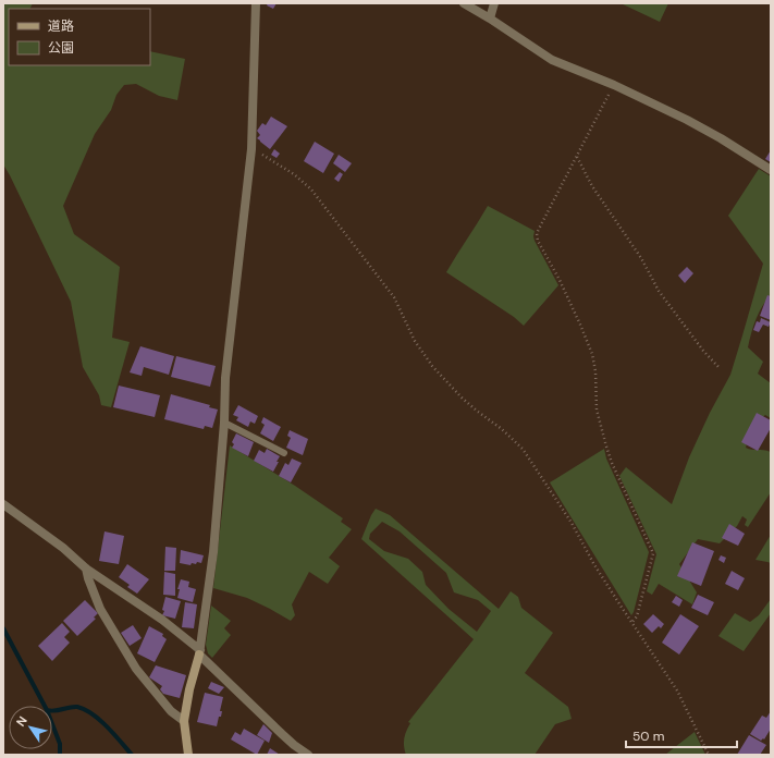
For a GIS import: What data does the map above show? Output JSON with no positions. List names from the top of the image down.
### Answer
{
  "legend": ["道路", "公園"],
  "scale_bar": "50 m",
  "north": "top left"
}
